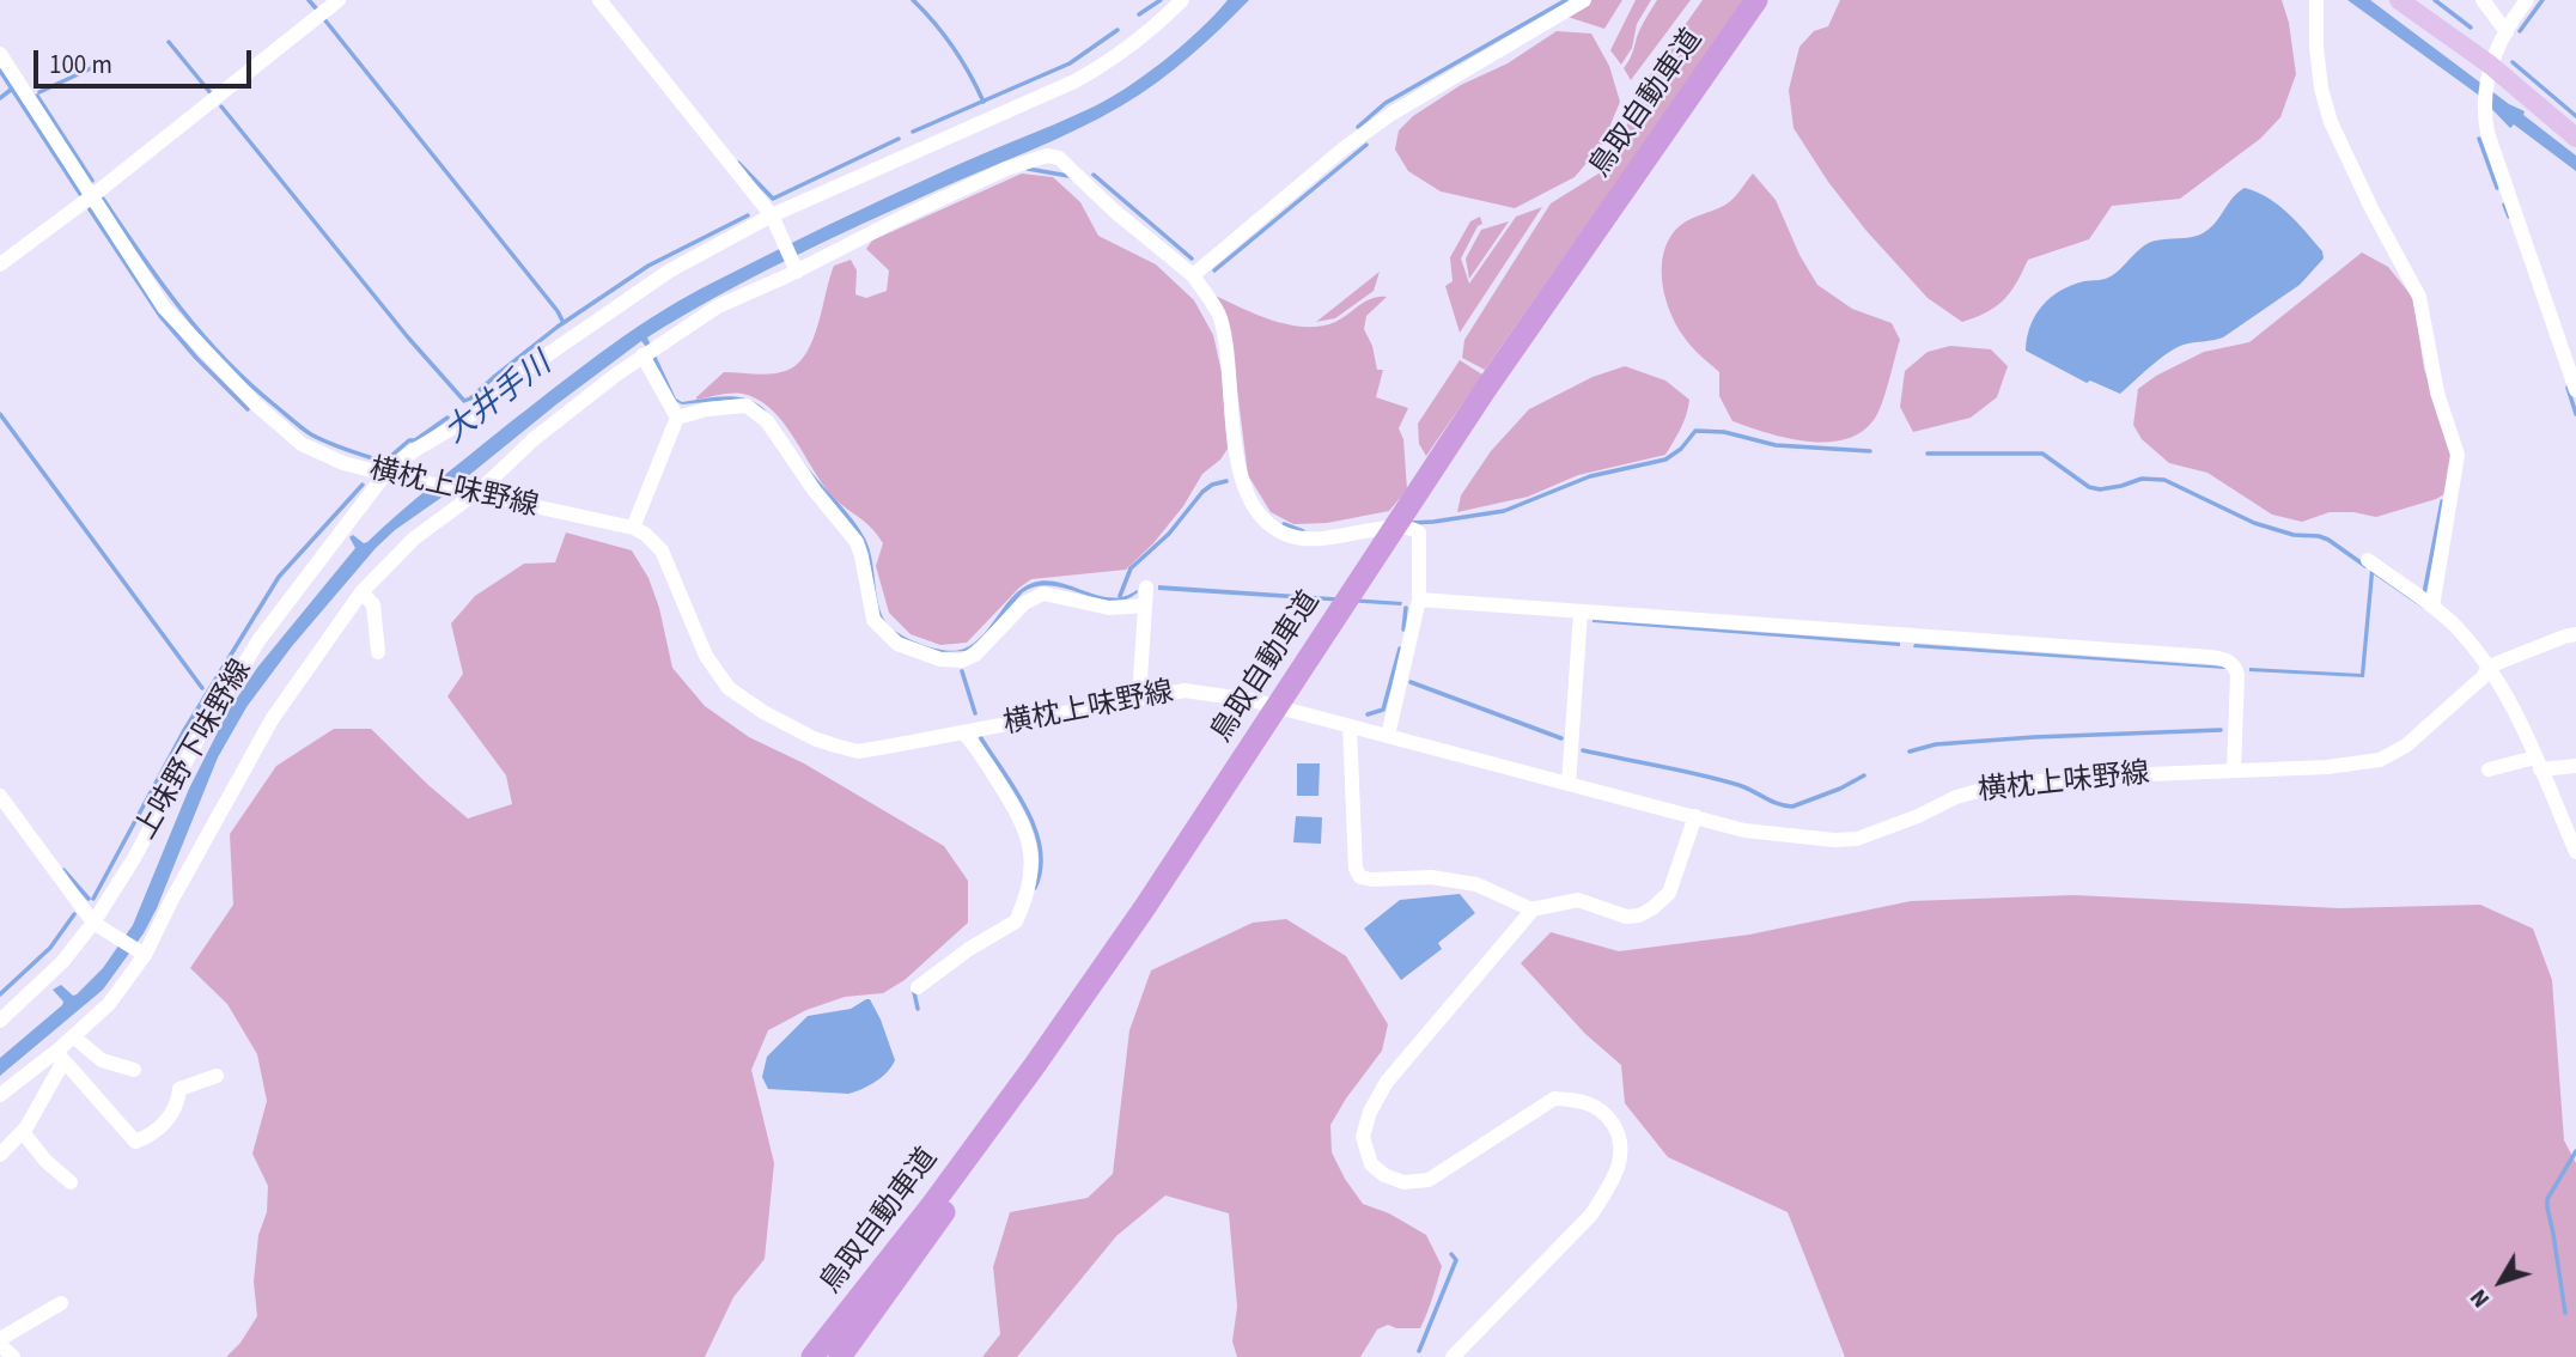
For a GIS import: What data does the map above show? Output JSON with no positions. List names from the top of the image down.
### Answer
{
  "streets": {
    "highway": ["鳥取自動車道"],
    "street": ["横枕上味野線", "上味野下味野線"]
  },
  "crossings": [
    ["横枕上味野線", "上味野下味野線"]
  ],
  "water": ["大井手川"],
  "scale_bar": "100 m",
  "north": "bottom left"
}
